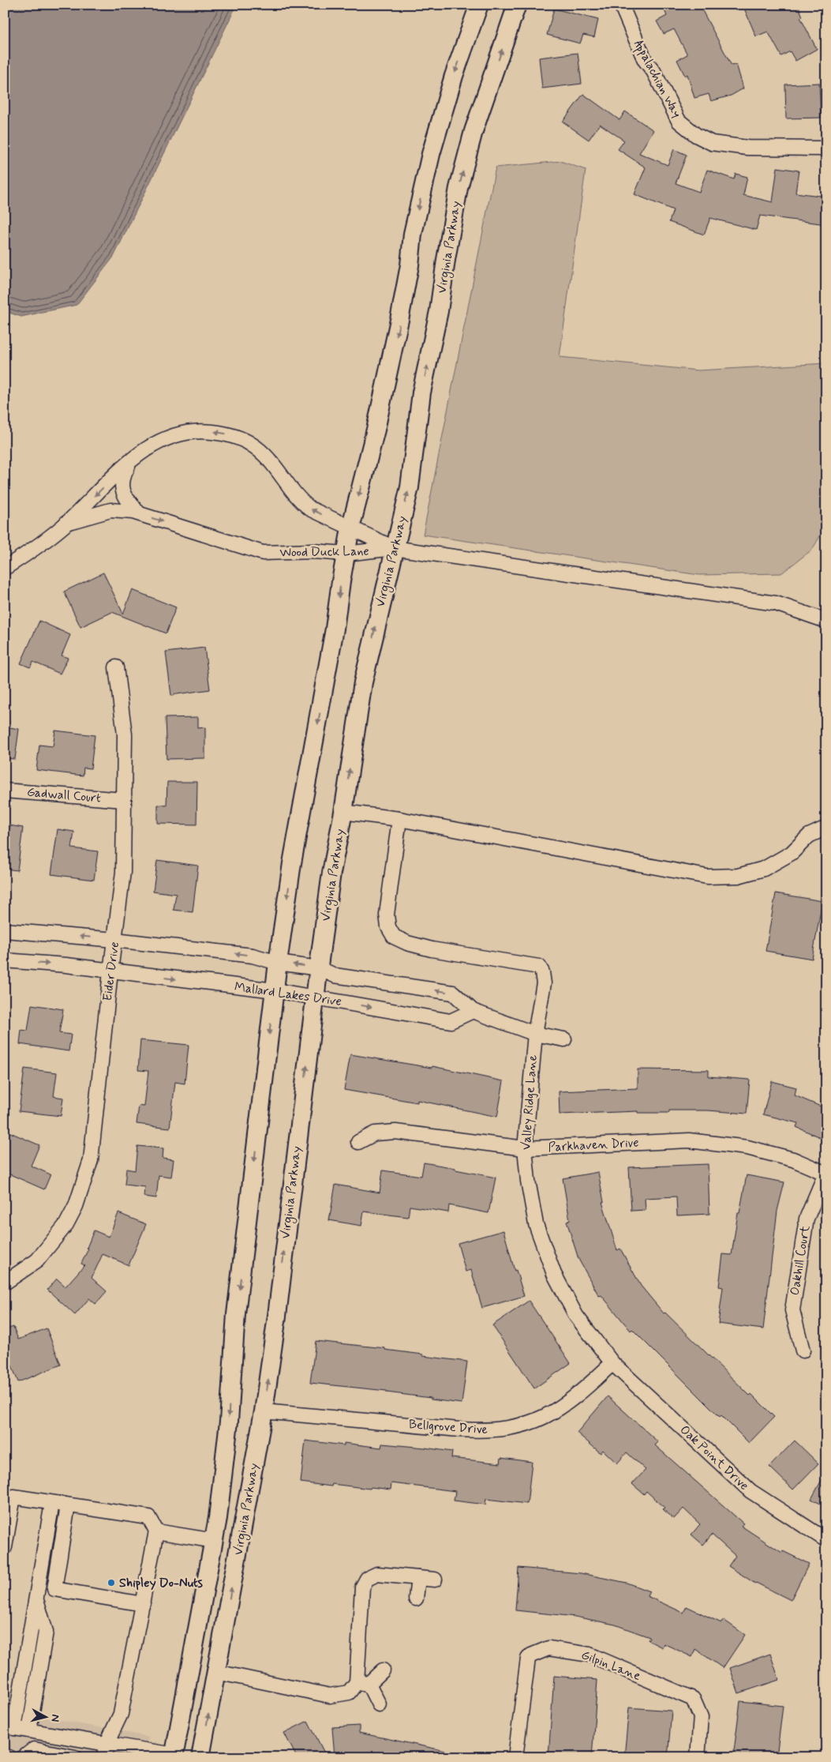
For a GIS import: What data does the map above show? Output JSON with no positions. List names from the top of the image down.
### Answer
{
  "streets": {
    "main road": ["Virginia Parkway"],
    "street": [
      "Appalachian Way",
      "Wood Duck Lane",
      "Gadwall Court",
      "Eider Drive",
      "Mallard Lakes Drive",
      "Valley Ridge Lane",
      "Parkhaven Drive",
      "Oakhill Court",
      "Bellgrove Drive",
      "Oak Point Drive",
      "Gilpin Lane"
    ]
  },
  "crossings": [
    ["Virginia Parkway", "Wood Duck Lane"],
    ["Virginia Parkway", "Mallard Lakes Drive"],
    ["Virginia Parkway", "Bellgrove Drive"],
    ["Gadwall Court", "Eider Drive"],
    ["Eider Drive", "Mallard Lakes Drive"],
    ["Valley Ridge Lane", "Parkhaven Drive"],
    ["Valley Ridge Lane", "Bellgrove Drive"],
    ["Valley Ridge Lane", "Oak Point Drive"],
    ["Parkhaven Drive", "Oakhill Court"],
    ["Bellgrove Drive", "Oak Point Drive"]
  ],
  "places": ["Shipley Do-Nuts"],
  "north": "right"
}
